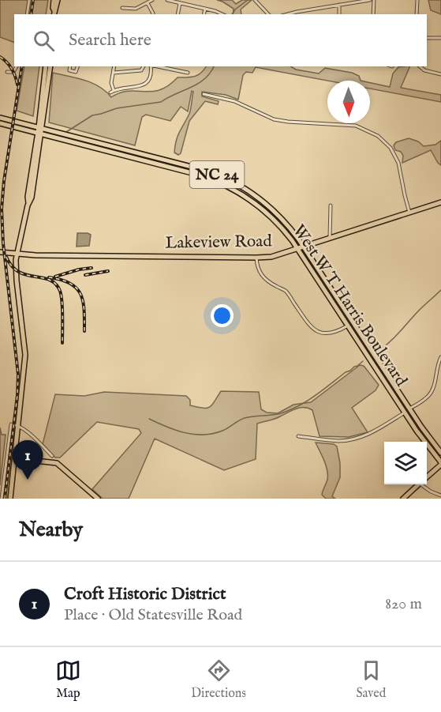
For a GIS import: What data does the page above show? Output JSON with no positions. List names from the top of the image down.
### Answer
{
  "streets": {
    "main road": ["NC 24", "Lakeview Road", "West W T Harris Boulevard"]
  },
  "crossings": [
    ["Lakeview Road", "West W T Harris Boulevard"]
  ],
  "north": "bottom",
  "page": {
    "search": "Search here",
    "pins": "1",
    "heading": "Nearby",
    "list": [
      {
        "mark": "1",
        "name": "Croft Historic District",
        "note": "Place · Old Statesville Road",
        "value": "820 m"
      }
    ],
    "nav": ["Map", "Directions", "Saved"]
  }
}
